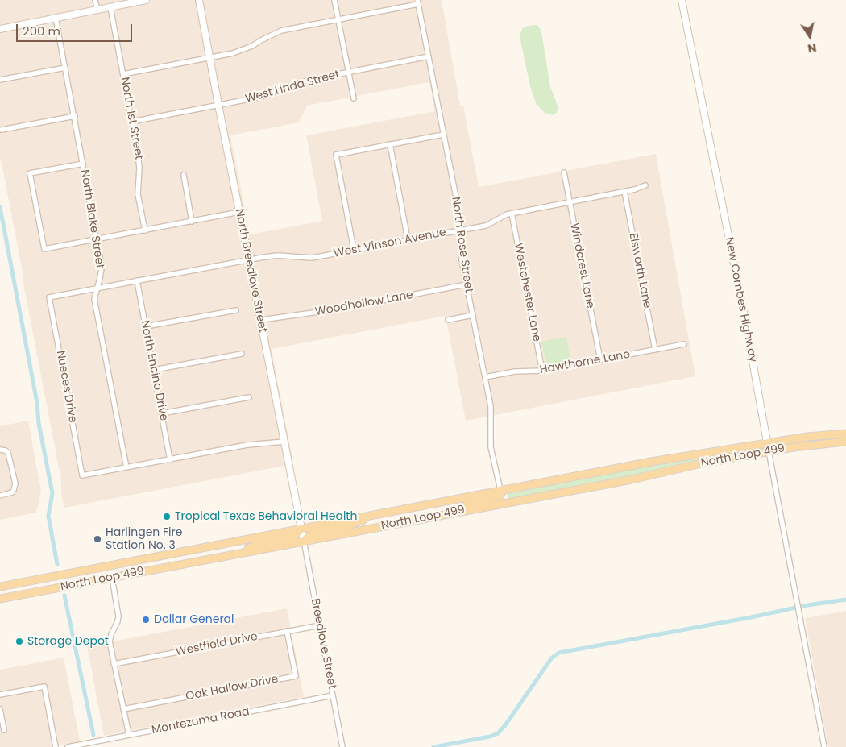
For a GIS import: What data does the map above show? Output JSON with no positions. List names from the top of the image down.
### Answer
{
  "streets": {
    "main road": ["North Loop 499"],
    "street": [
      "West Linda Street",
      "North 1st Street",
      "North Blake Street",
      "West Vinson Avenue",
      "North Rose Street",
      "Windcrest Lane",
      "North Breedlove Street",
      "Elsworth Lane",
      "Westchester Lane",
      "New Combes Highway",
      "Woodhollow Lane",
      "Hawthorne Lane",
      "North Encino Drive",
      "Nueces Drive",
      "Breedlove Street",
      "Westfield Drive",
      "Oak Hallow Drive",
      "Montezuma Road"
    ]
  },
  "crossings": [
    ["West Linda Street", "North 1st Street"],
    ["West Linda Street", "North Rose Street"],
    ["West Linda Street", "North Breedlove Street"],
    ["North Blake Street", "West Vinson Avenue"],
    ["North Blake Street", "Nueces Drive"],
    ["West Vinson Avenue", "North Rose Street"],
    ["West Vinson Avenue", "Windcrest Lane"],
    ["West Vinson Avenue", "North Breedlove Street"],
    ["West Vinson Avenue", "Elsworth Lane"],
    ["West Vinson Avenue", "Westchester Lane"],
    ["West Vinson Avenue", "North Encino Drive"],
    ["West Vinson Avenue", "Nueces Drive"],
    ["North Rose Street", "Woodhollow Lane"],
    ["North Rose Street", "Hawthorne Lane"],
    ["North Rose Street", "North Loop 499"],
    ["Windcrest Lane", "Hawthorne Lane"],
    ["North Breedlove Street", "Woodhollow Lane"],
    ["North Breedlove Street", "North Loop 499"],
    ["North Breedlove Street", "Breedlove Street"],
    ["Elsworth Lane", "Hawthorne Lane"],
    ["Westchester Lane", "Hawthorne Lane"],
    ["New Combes Highway", "North Loop 499"],
    ["North Loop 499", "Breedlove Street"],
    ["Breedlove Street", "Westfield Drive"],
    ["Breedlove Street", "Montezuma Road"],
    ["Westfield Drive", "Oak Hallow Drive"]
  ],
  "places": [
    "Tropical Texas Behavioral Health",
    "Harlingen Fire Station No. 3",
    "Dollar General",
    "Storage Depot"
  ],
  "scale_bar": "200 m",
  "north": "bottom"
}
